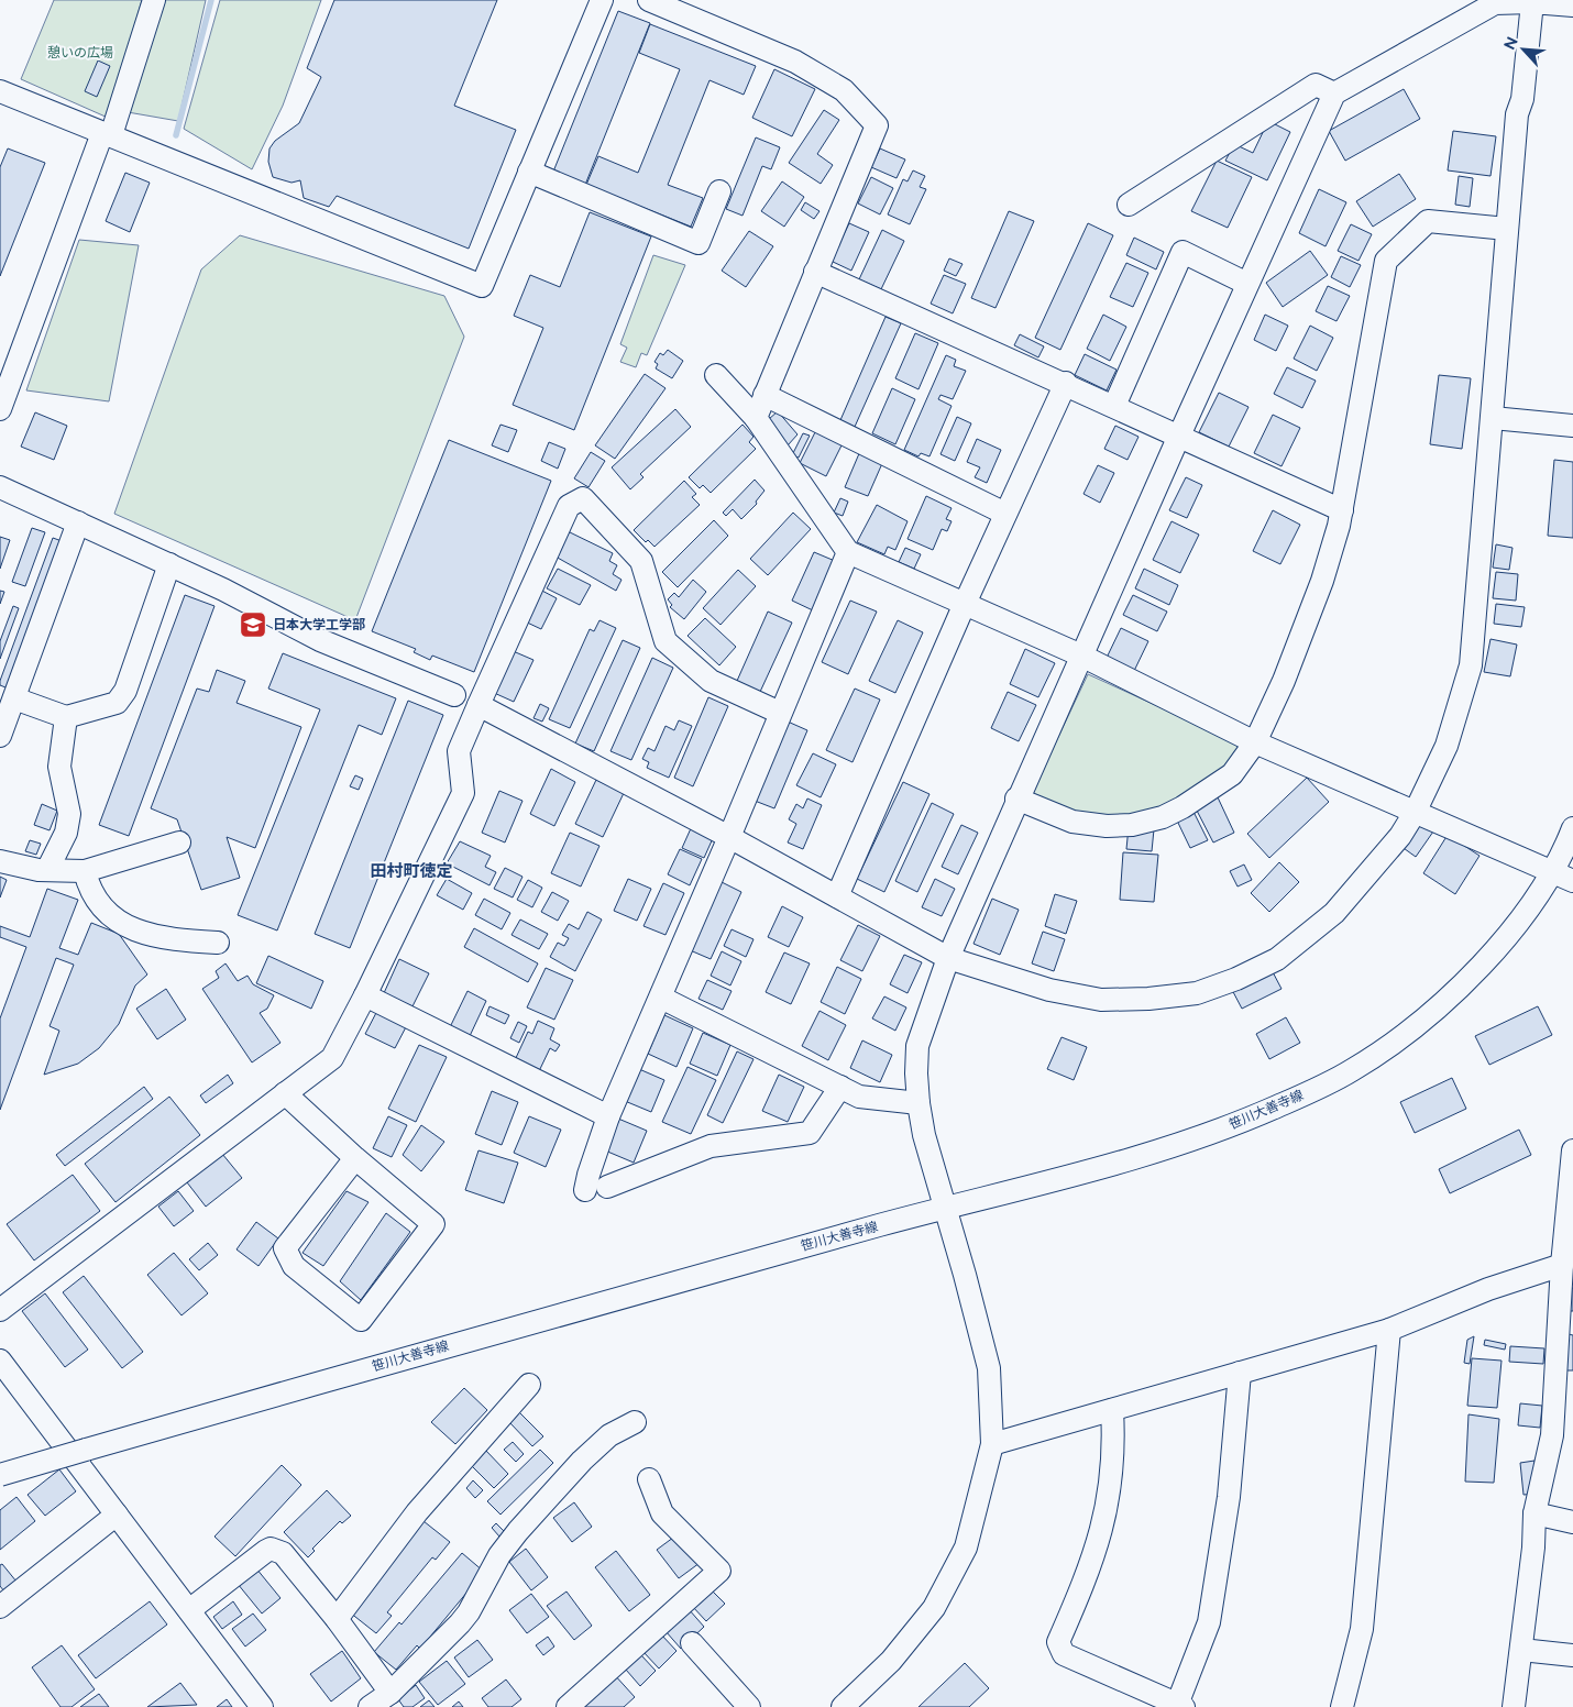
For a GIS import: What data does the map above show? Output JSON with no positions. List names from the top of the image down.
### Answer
{
  "streets": {
    "street": ["笹川大善寺線"]
  },
  "districts": ["田村町徳定"],
  "parks": ["憩いの広場"],
  "places": {
    "school or university": ["日本大学工学部"]
  },
  "north": "top left"
}
